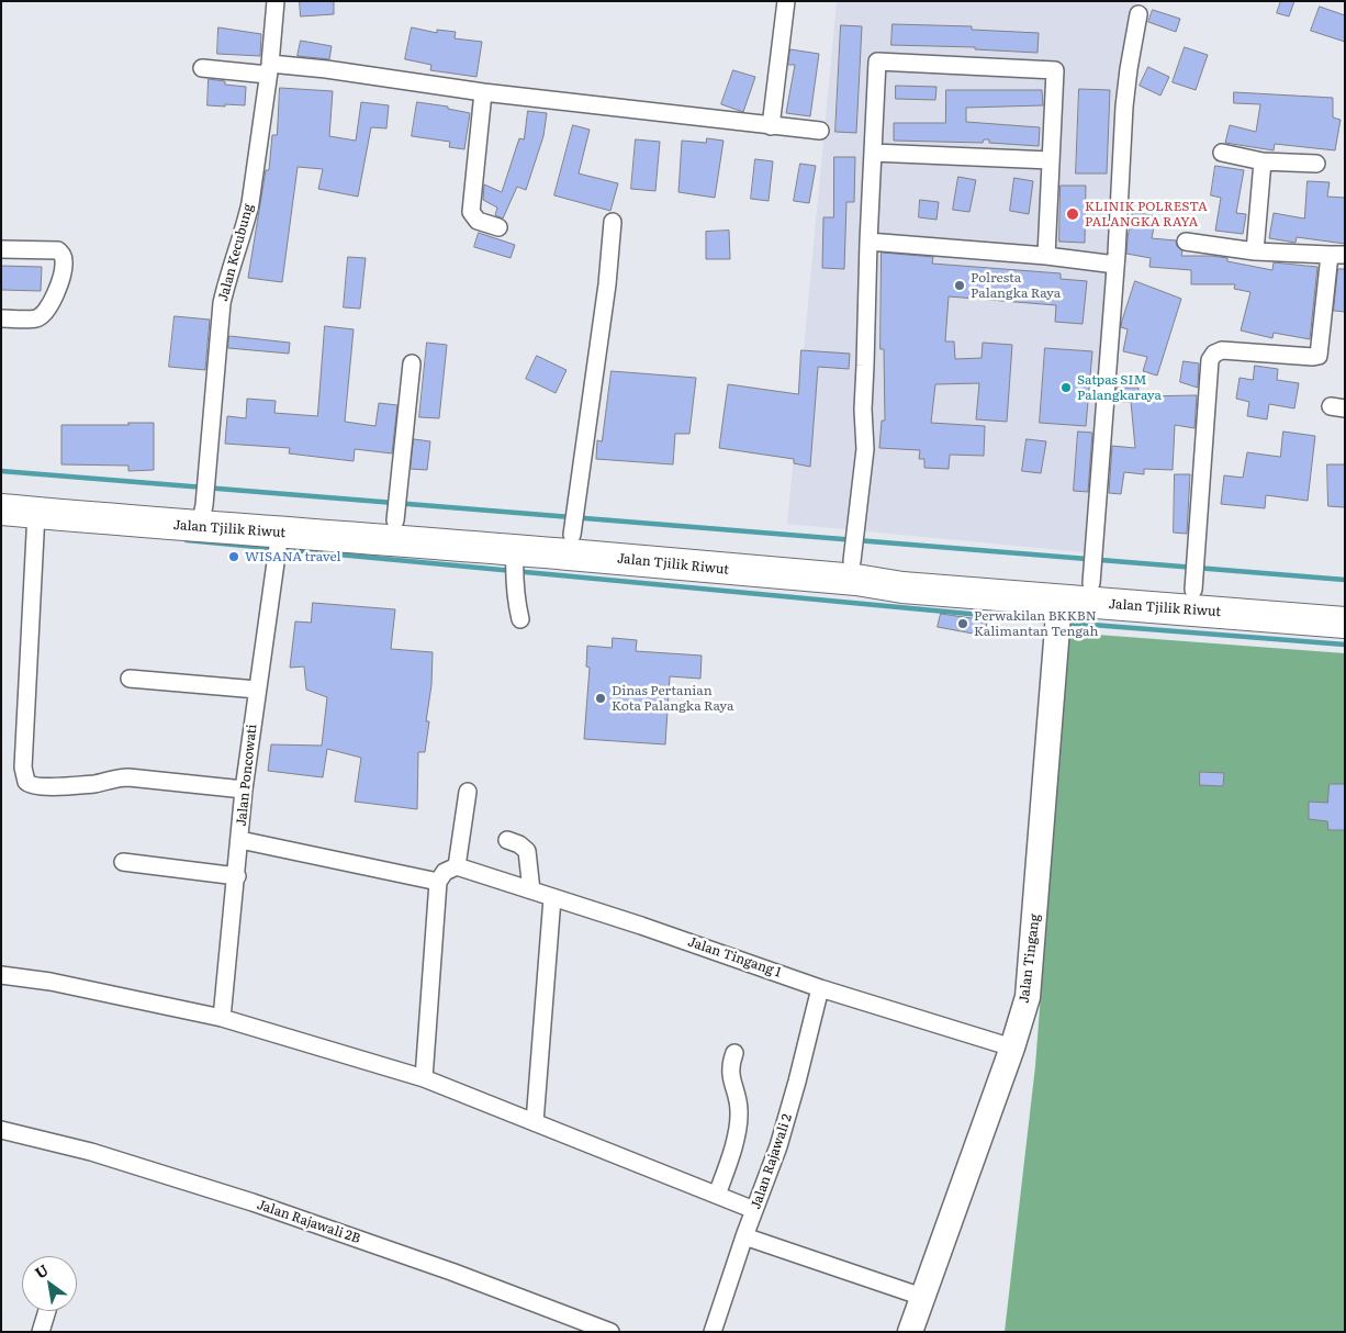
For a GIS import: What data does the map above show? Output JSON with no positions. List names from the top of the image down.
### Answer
{
  "streets": {
    "highway": ["Jalan Tjilik Riwut"],
    "main road": ["Jalan Tingang"],
    "street": [
      "Jalan Kecubung",
      "Jalan Poncowati",
      "Jalan Tingang 1",
      "Jalan Rajawali 2",
      "Jalan Rajawali 2B"
    ]
  },
  "crossings": [
    ["Jalan Kecubung", "Jalan Tjilik Riwut"],
    ["Jalan Tjilik Riwut", "Jalan Poncowati"],
    ["Jalan Tjilik Riwut", "Jalan Tingang"],
    ["Jalan Tingang 1", "Jalan Tingang"],
    ["Jalan Tingang 1", "Jalan Rajawali 2"]
  ],
  "places": [
    "KLINIK POLRESTA PALANGKA RAYA",
    "Polresta Palangka Raya",
    "Satpas SIM Palangkaraya",
    "WISANA travel",
    "Perwakilan BKKBN Kalimantan Tengah",
    "Dinas Pertanian Kota Palangka Raya"
  ],
  "north": "top left"
}
